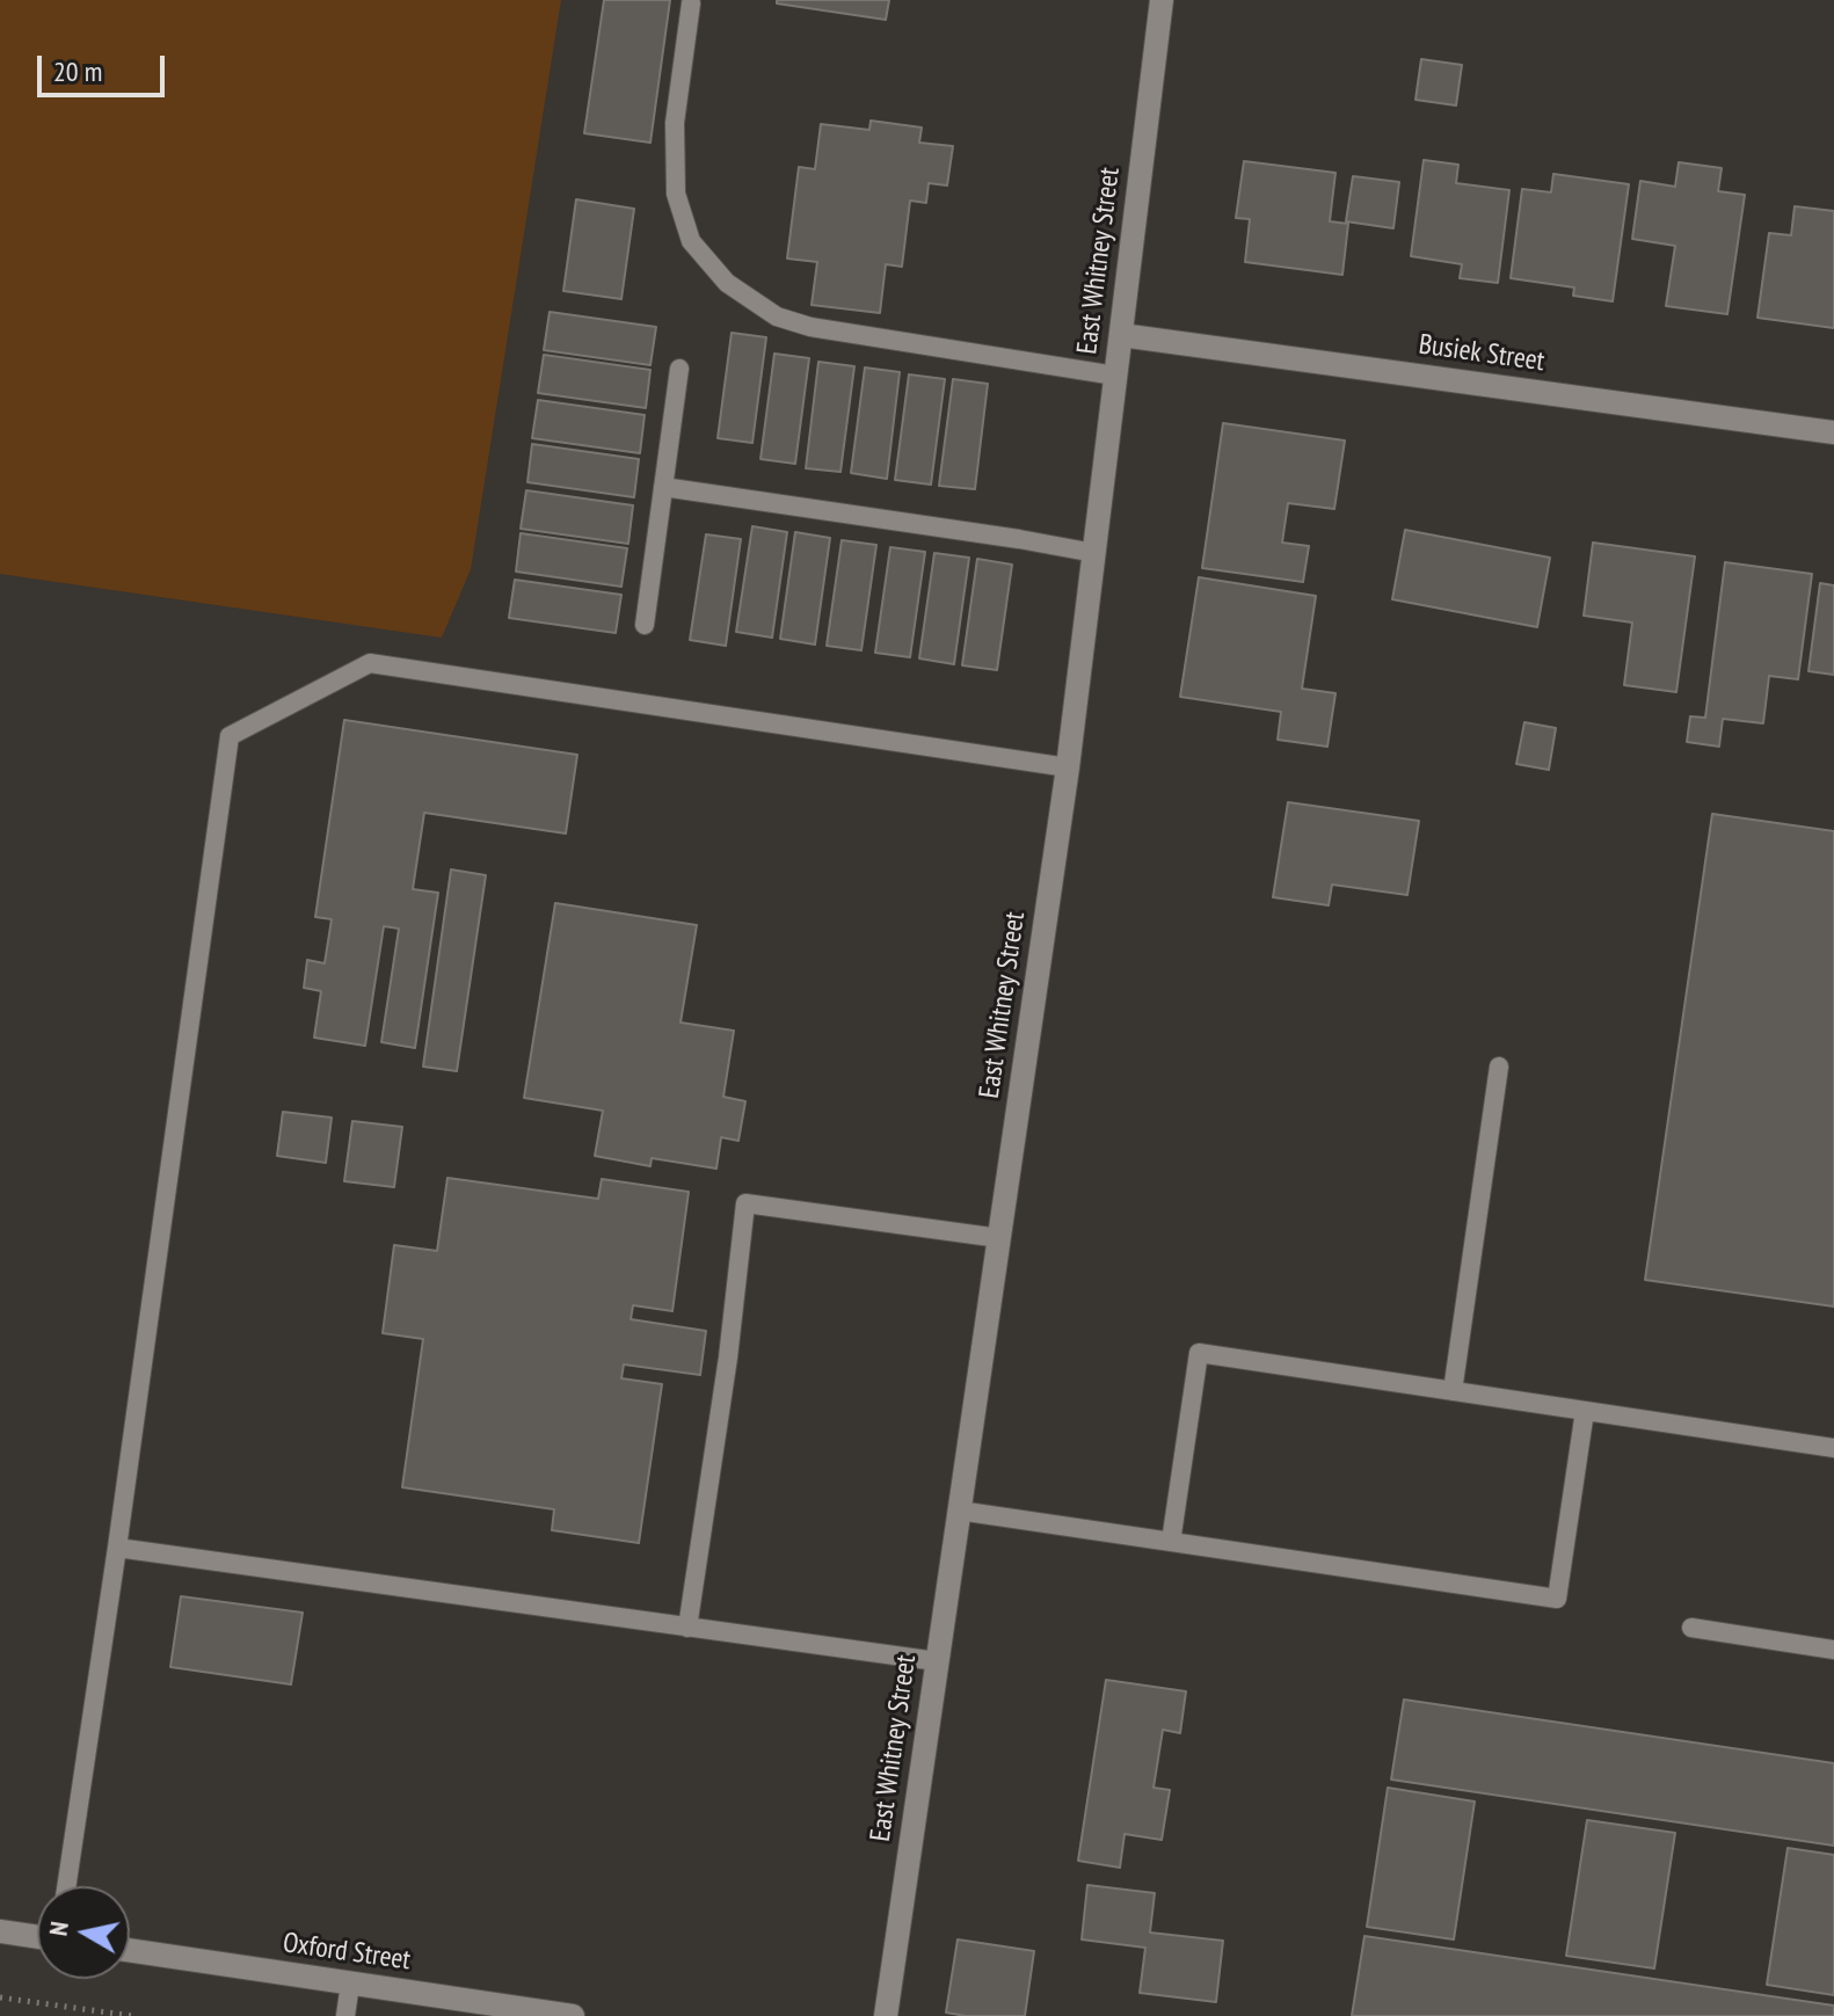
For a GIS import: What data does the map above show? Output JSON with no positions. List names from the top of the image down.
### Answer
{
  "streets": {
    "street": ["East Whitney Street", "Busiek Street", "Oxford Street"]
  },
  "crossings": [
    ["East Whitney Street", "Busiek Street"]
  ],
  "scale_bar": "20 m",
  "north": "left"
}
